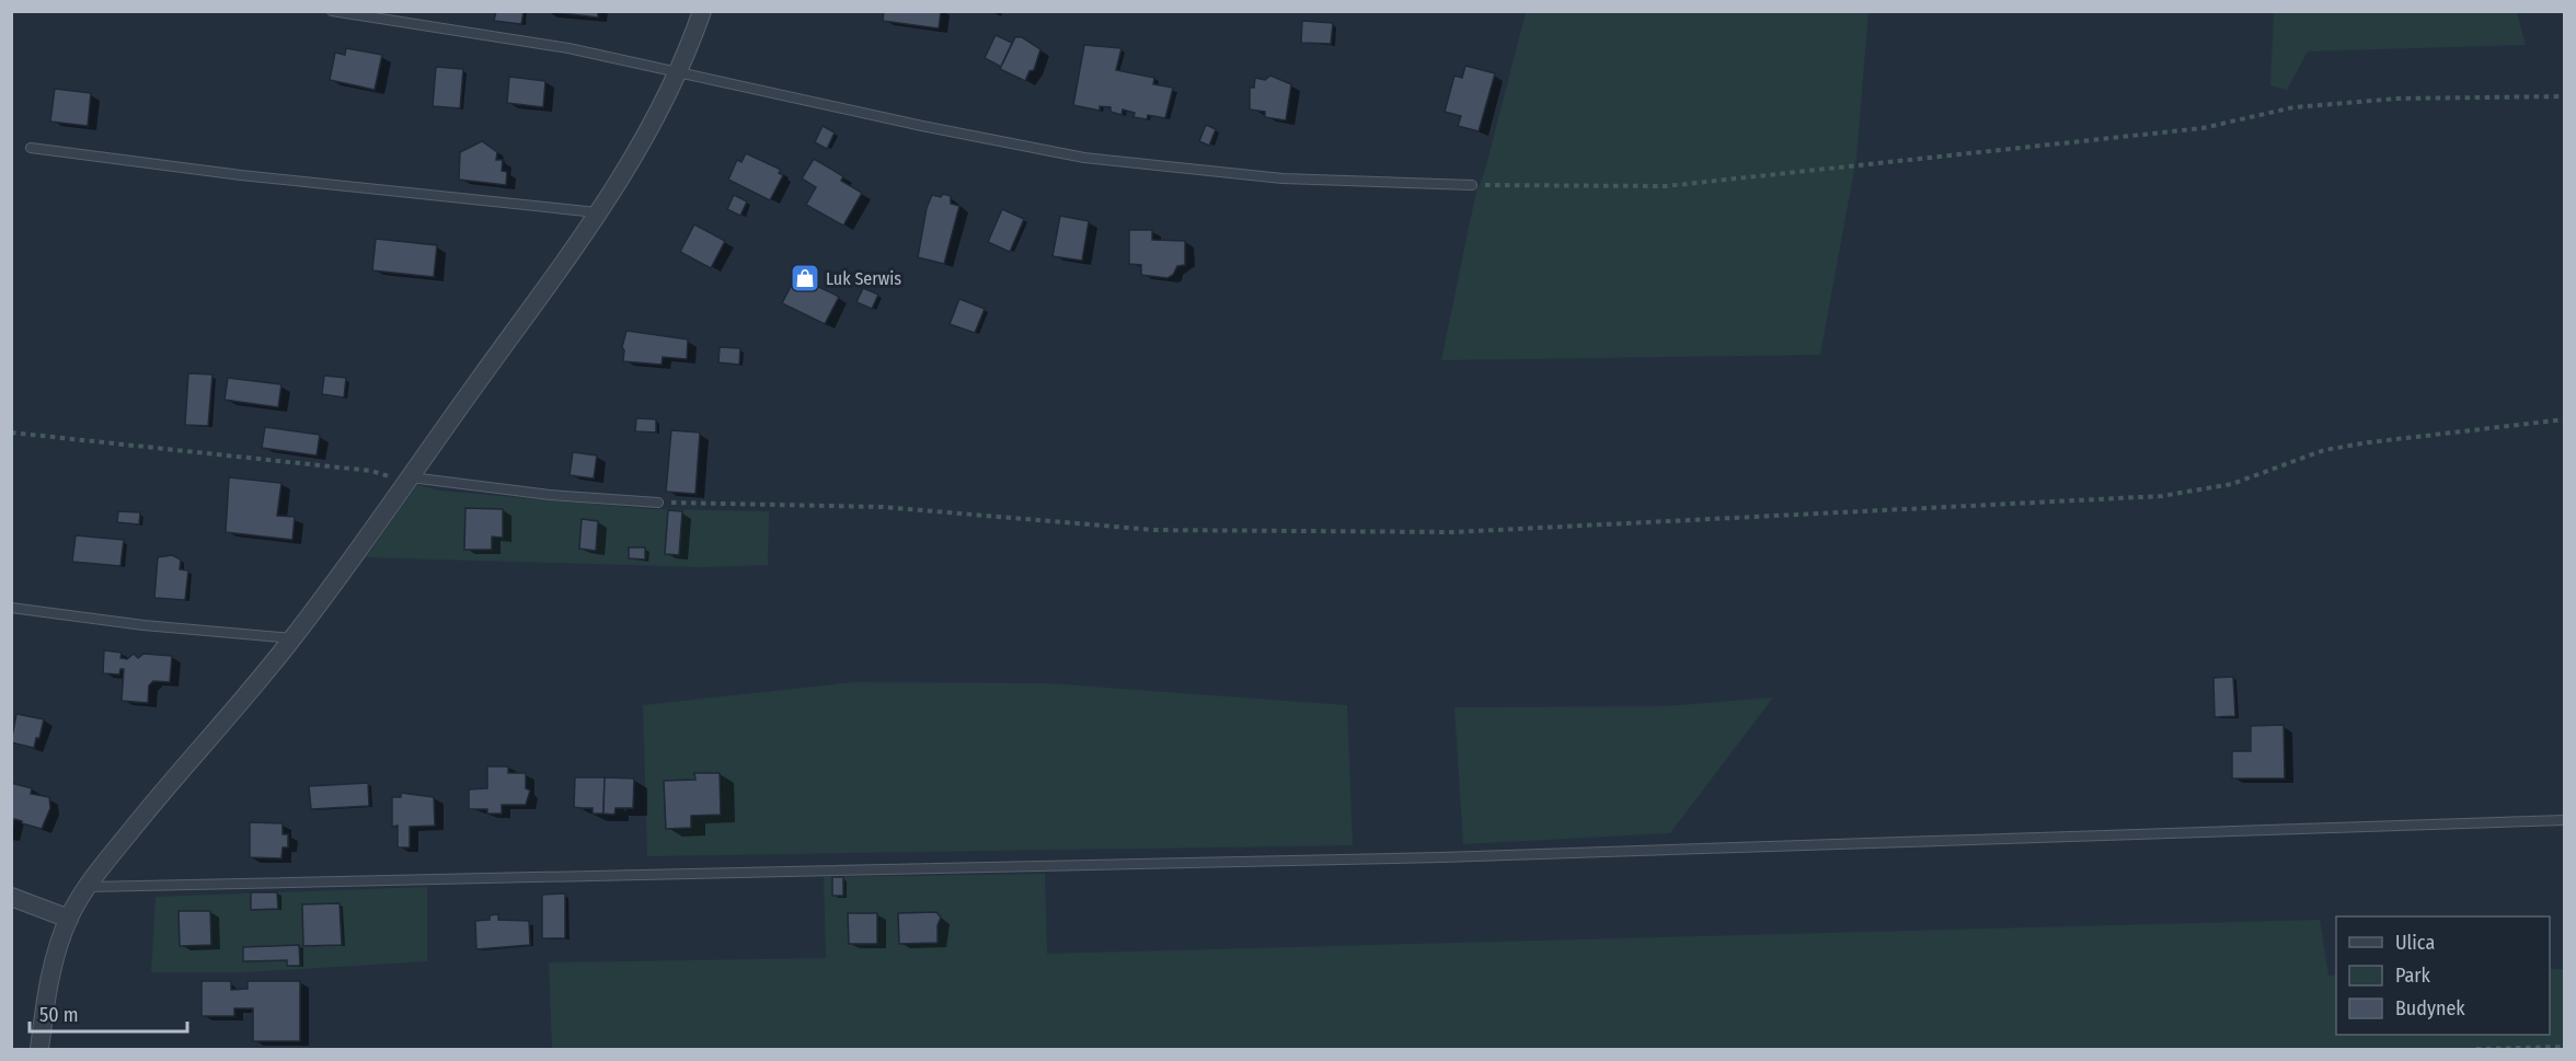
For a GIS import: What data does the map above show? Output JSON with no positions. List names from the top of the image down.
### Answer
{
  "places": {
    "shop": ["Luk Serwis"]
  },
  "legend": ["Ulica", "Park", "Budynek"],
  "scale_bar": "50 m"
}
